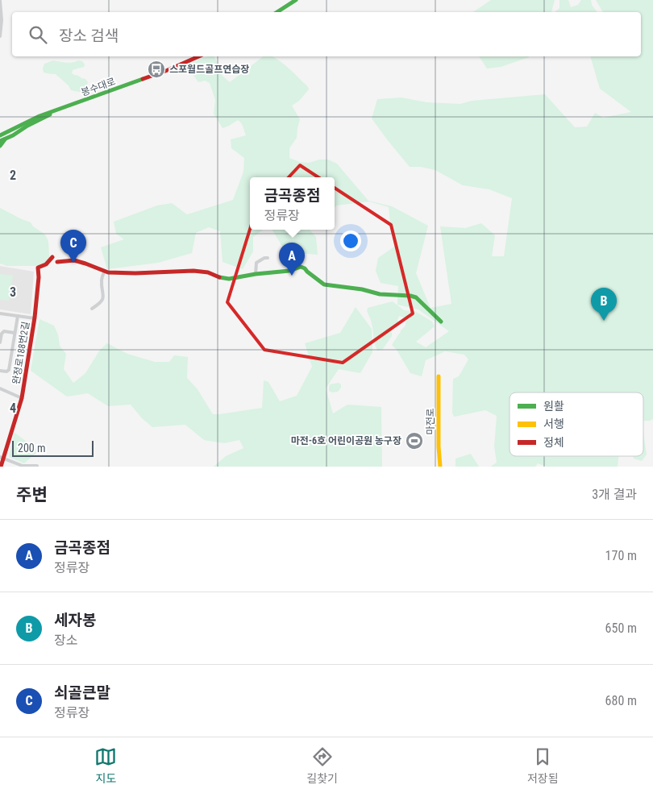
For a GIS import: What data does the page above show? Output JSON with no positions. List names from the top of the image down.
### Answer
{
  "streets": {
    "street": ["봉수대로", "완정로188번2길", "마전로"]
  },
  "places": {
    "bus stop": ["스포월드골프연습장"],
    "sports": ["마전-6호 어린이공원 농구장"]
  },
  "legend": ["원활", "서행", "정체"],
  "scale_bar": "200 m",
  "page": {
    "search": "장소 검색",
    "popup": ["금곡종점", "정류장"],
    "pins": ["C", "A", "B"],
    "scale": "200 m",
    "heading": ["주변", "3개 결과"],
    "list": [
      {
        "mark": "A",
        "name": "금곡종점",
        "note": "정류장",
        "value": "170 m"
      },
      {
        "mark": "B",
        "name": "세자봉",
        "note": "장소",
        "value": "650 m"
      },
      {
        "mark": "C",
        "name": "쇠골큰말",
        "note": "정류장",
        "value": "680 m"
      }
    ],
    "nav": ["지도", "길찾기", "저장됨"]
  },
  "grid": {
    "rows": ["2", "3", "4"]
  }
}
